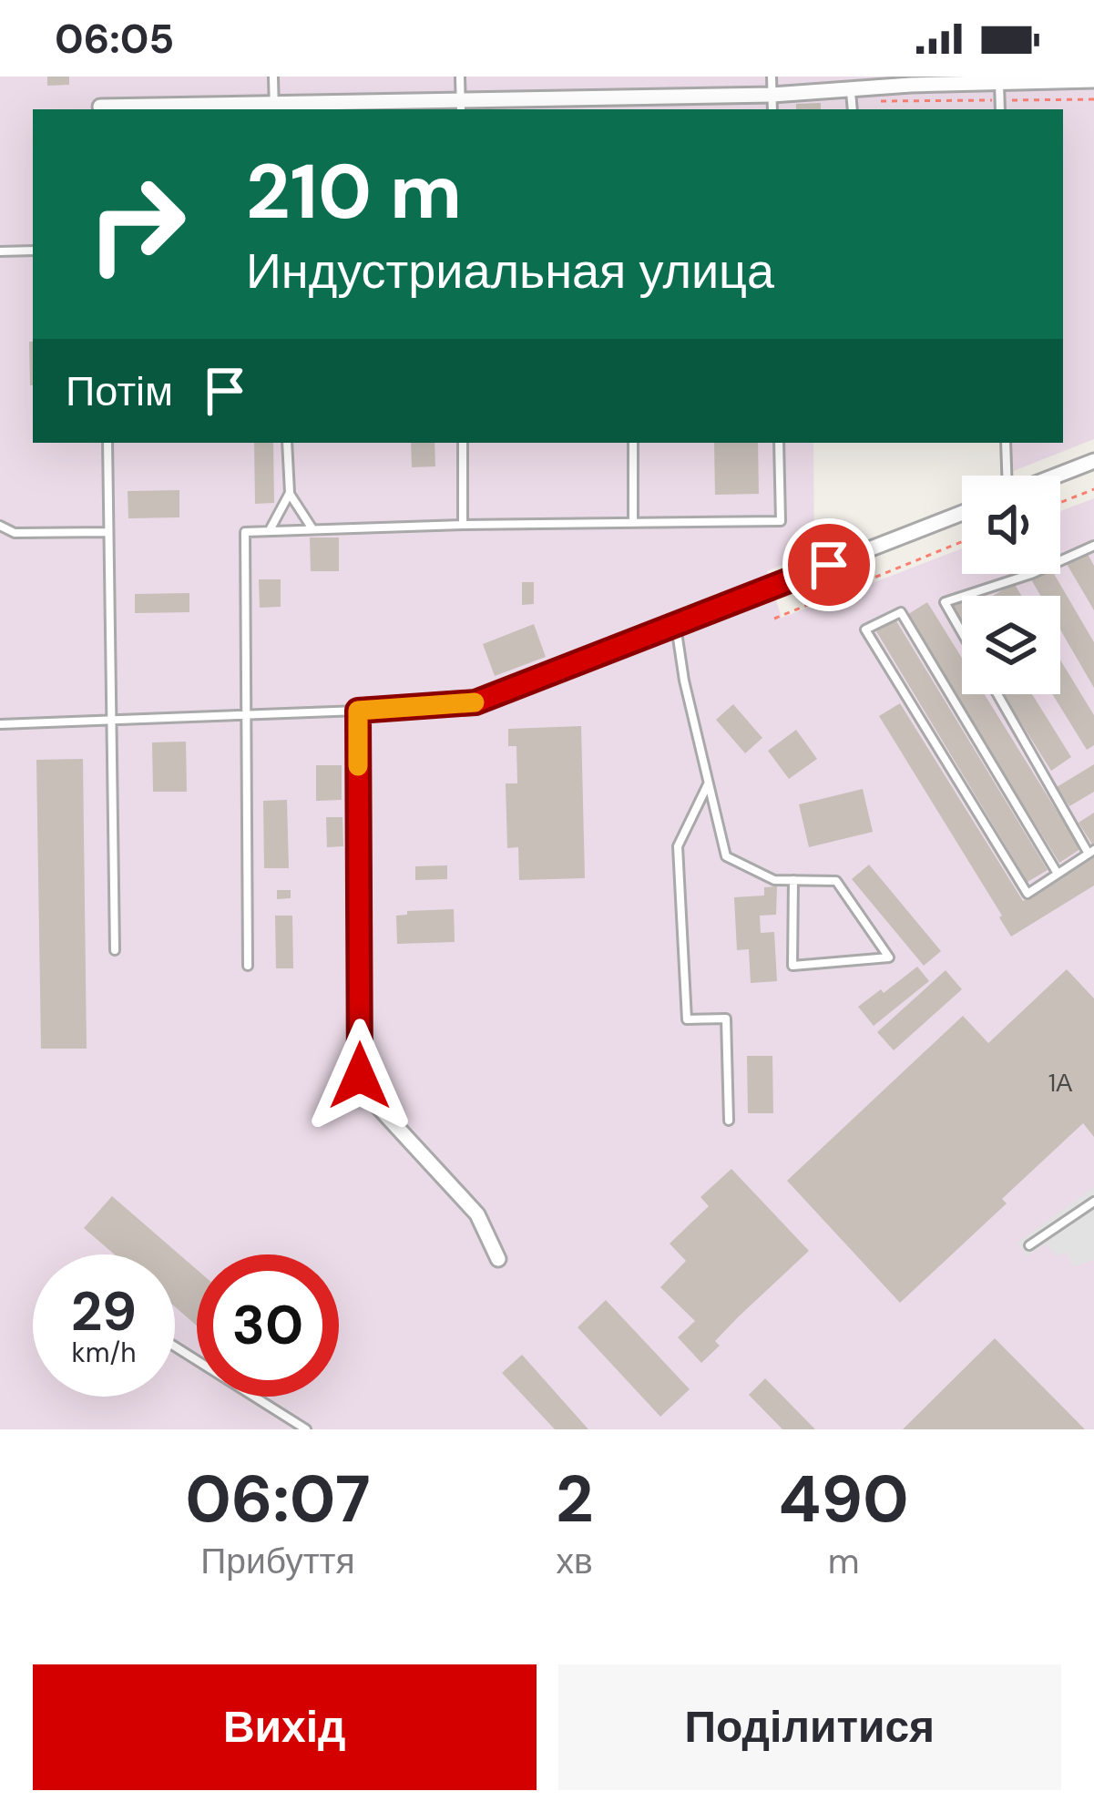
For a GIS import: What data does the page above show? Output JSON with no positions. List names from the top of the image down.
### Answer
{
  "house_numbers": ["1А"],
  "page": {
    "status": "06:05",
    "turn": ["210 m", "Индустриальная улица"],
    "then": "Потім",
    "speed": "29 km/h",
    "limit": "30",
    "eta": [
      "06:07",
      "Прибуття",
      "2",
      "хв",
      "490",
      "m"
    ],
    "buttons": ["Вихід", "Поділитися"]
  }
}
